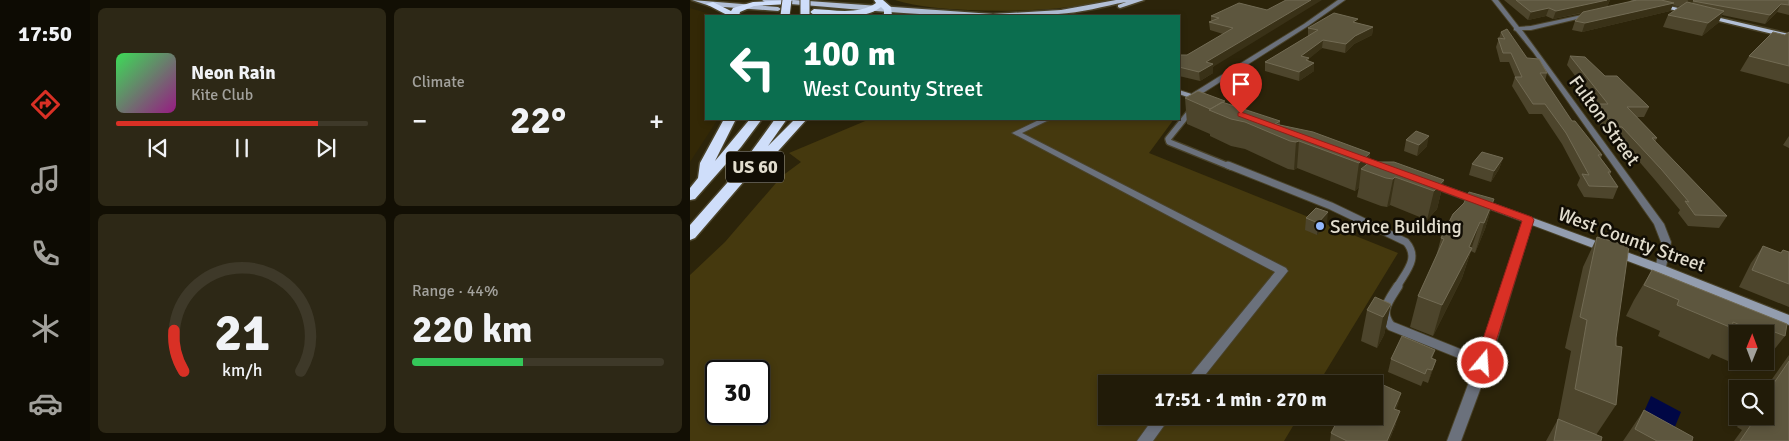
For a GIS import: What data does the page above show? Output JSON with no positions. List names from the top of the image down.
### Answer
{
  "streets": {
    "highway": ["US 60"],
    "main road": ["West County Street"],
    "street": ["Fulton Street"]
  },
  "crossings": [
    ["Fulton Street", "West County Street"]
  ],
  "places": ["Service Building"],
  "north": "top",
  "page": {
    "tabs": "17:50",
    "tile": [
      "Climate",
      ["Range · 44%", "220 km"]
    ],
    "turn": ["100 m", "West County Street"],
    "song": ["Neon Rain", "Kite Club"],
    "heat": ["−", "22°", "+"],
    "limit": "30",
    "trip": "17:51 · 1 min · 270 m",
    "gauge": ["21", "km/h"]
  }
}
